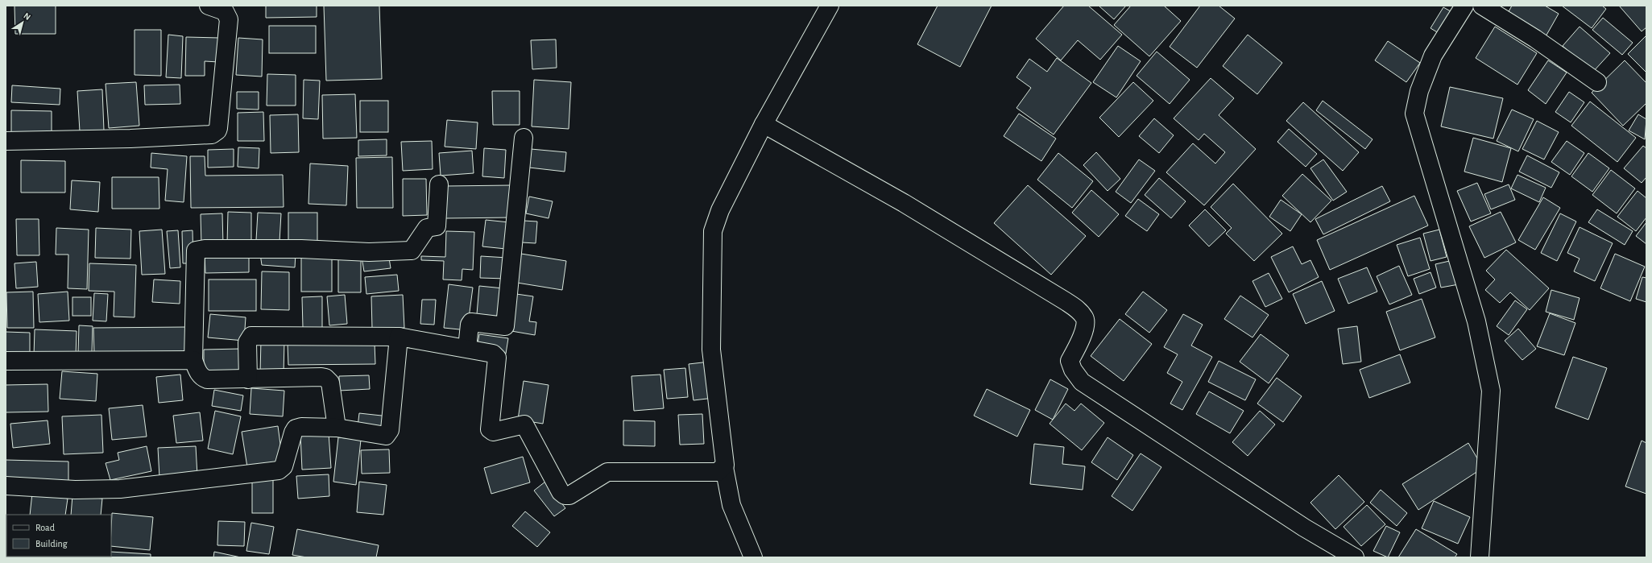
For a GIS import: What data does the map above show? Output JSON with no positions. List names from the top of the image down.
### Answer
{
  "legend": ["Road", "Building"],
  "north": "top right"
}
